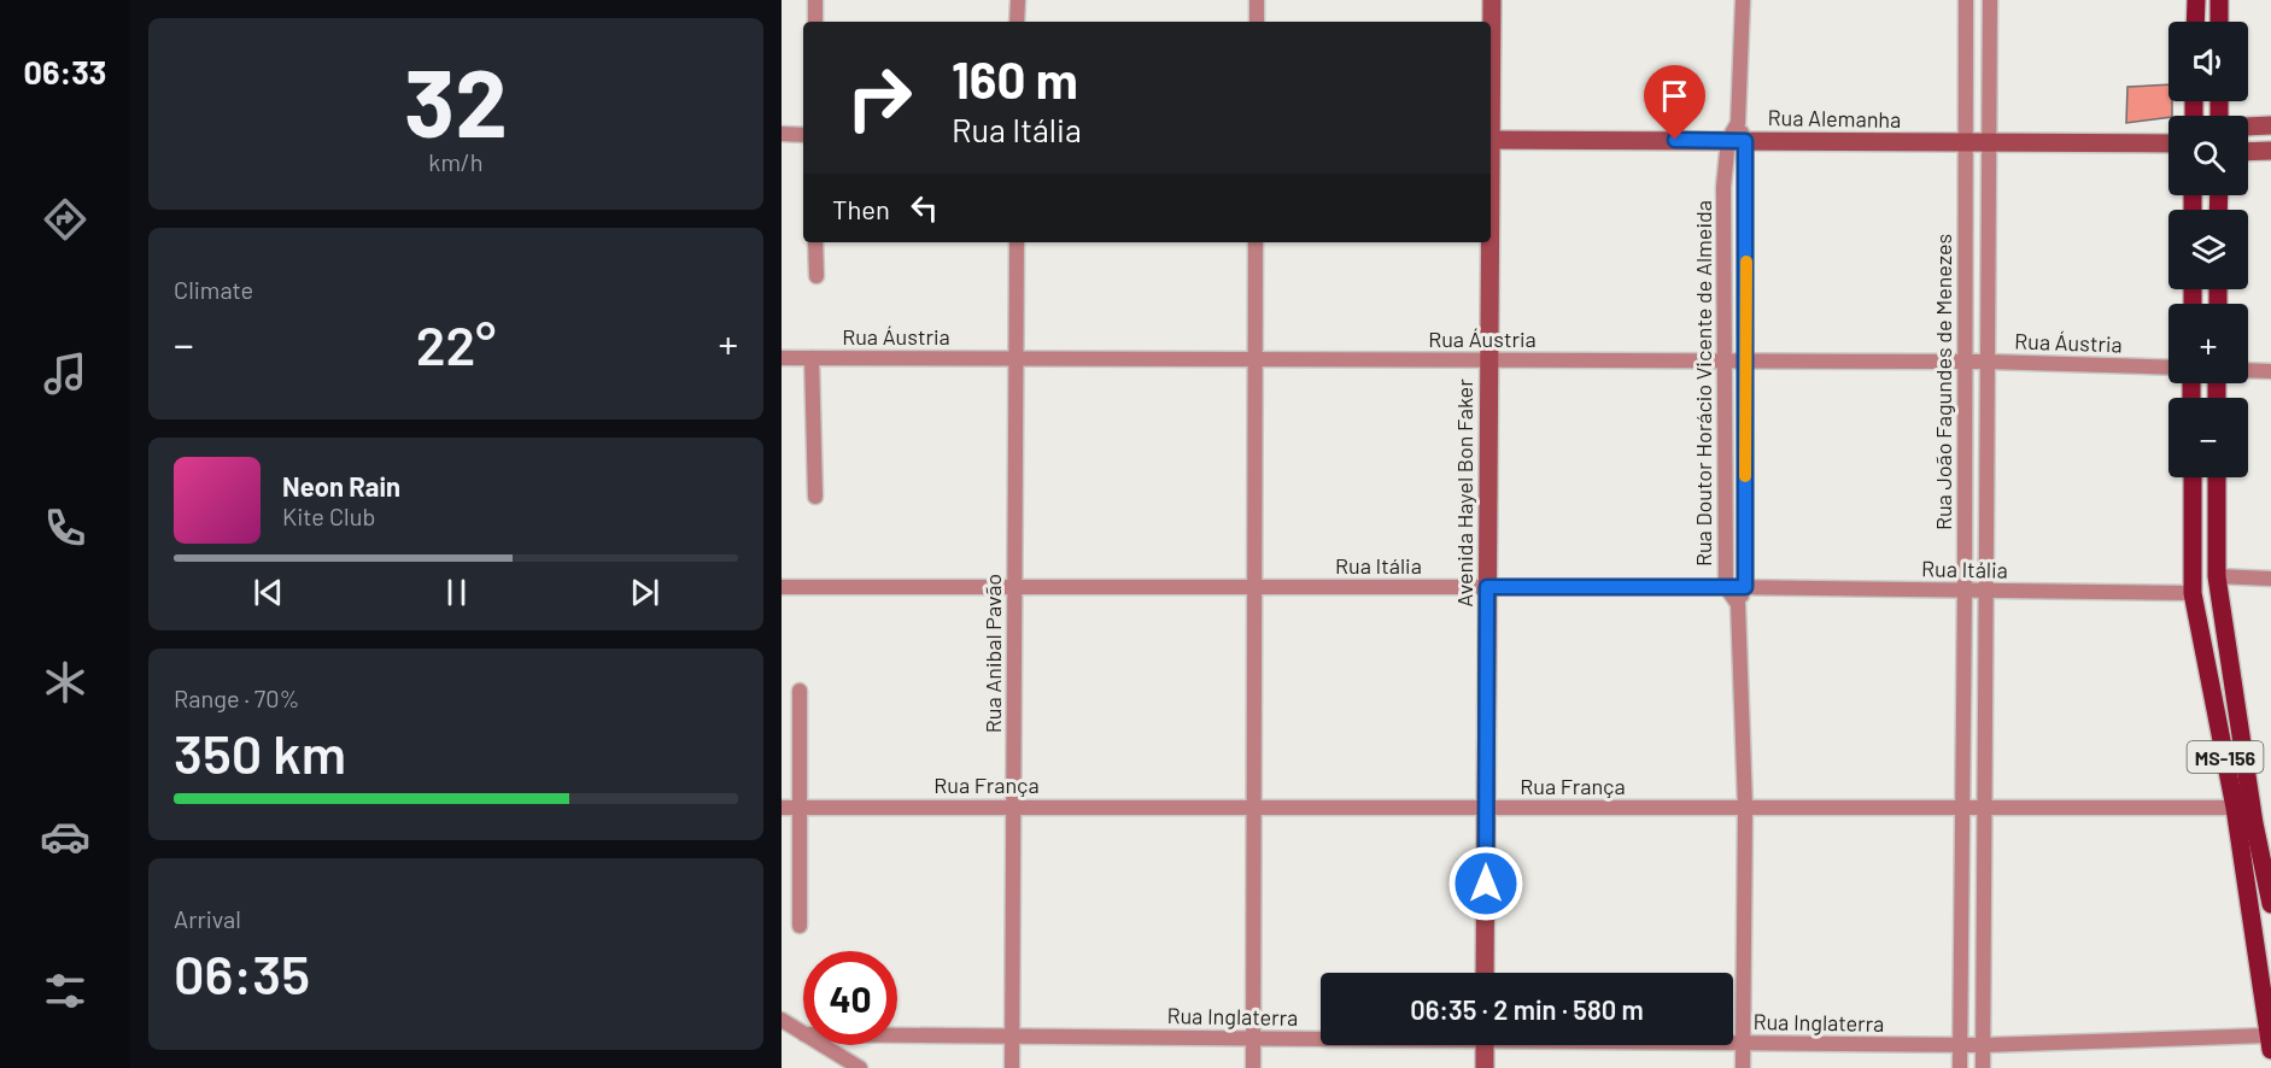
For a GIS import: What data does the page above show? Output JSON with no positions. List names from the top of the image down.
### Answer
{
  "streets": {
    "main road": ["MS-156"],
    "street": [
      "Rua Alemanha",
      "Rua Áustria",
      "Rua João Fagundes de Menezes",
      "Rua Doutor Horácio Vicente de Almeida",
      "Avenida Hayel Bon Faker",
      "Rua Itália",
      "Rua Anibal Pavão",
      "Rua França",
      "Rua Inglaterra"
    ]
  },
  "crossings": [
    ["Rua Alemanha", "Rua João Fagundes de Menezes"],
    ["Rua Alemanha", "Rua Doutor Horácio Vicente de Almeida"],
    ["Rua Áustria", "Rua João Fagundes de Menezes"],
    ["Rua Áustria", "Rua Doutor Horácio Vicente de Almeida"],
    ["Rua Áustria", "Avenida Hayel Bon Faker"],
    ["Rua Áustria", "Rua Anibal Pavão"],
    ["Rua João Fagundes de Menezes", "Rua Itália"],
    ["Rua João Fagundes de Menezes", "Rua França"],
    ["Rua João Fagundes de Menezes", "Rua Inglaterra"],
    ["Rua Doutor Horácio Vicente de Almeida", "Rua Itália"],
    ["Avenida Hayel Bon Faker", "Rua Itália"],
    ["Avenida Hayel Bon Faker", "Rua França"],
    ["Rua Itália", "Rua Anibal Pavão"],
    ["Rua Itália", "MS-156"],
    ["Rua Anibal Pavão", "Rua França"],
    ["Rua Anibal Pavão", "Rua Inglaterra"],
    ["MS-156", "Rua França"],
    ["MS-156", "Rua Inglaterra"]
  ],
  "page": {
    "tabs": "06:33",
    "tile": [
      ["32", "km/h"],
      "Climate",
      ["Range · 70%", "350 km"],
      ["Arrival", "06:35"]
    ],
    "map_buttons": ["+", "−"],
    "turn": ["160 m", "Rua Itália"],
    "then": "Then",
    "heat": ["−", "22°", "+"],
    "song": ["Neon Rain", "Kite Club"],
    "limit": "40",
    "trip": "06:35 · 2 min · 580 m"
  }
}
